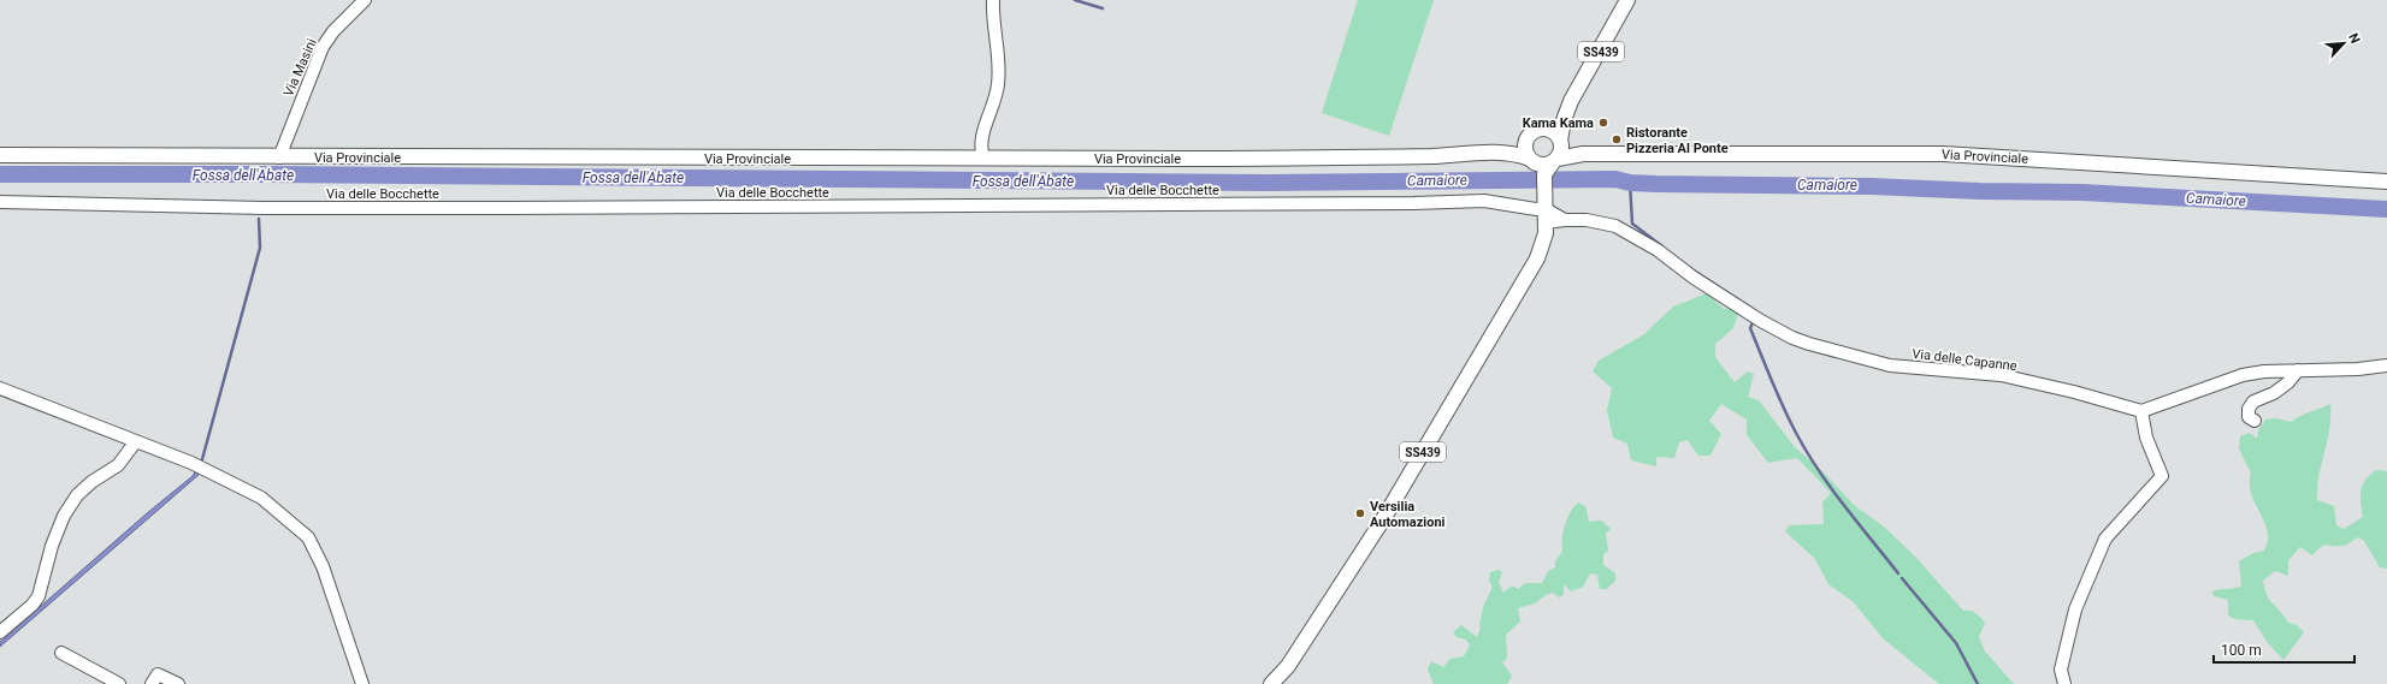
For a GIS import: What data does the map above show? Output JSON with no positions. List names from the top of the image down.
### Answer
{
  "streets": {
    "main road": ["SS439", "Via Provinciale"],
    "street": ["Via Masini", "Via delle Bocchette", "Via delle Capanne"]
  },
  "crossings": [
    ["SS439", "Via Provinciale"],
    ["SS439", "Via delle Bocchette"],
    ["SS439", "Via delle Capanne"],
    ["Via Masini", "Via Provinciale"],
    ["Via delle Bocchette", "Via delle Capanne"]
  ],
  "water": ["Fossa dell'Abate", "Camaiore"],
  "places": ["Kama Kama", "Ristorante Pizzeria Al Ponte", "Versilia Automazioni"],
  "scale_bar": "100 m",
  "north": "top right"
}
